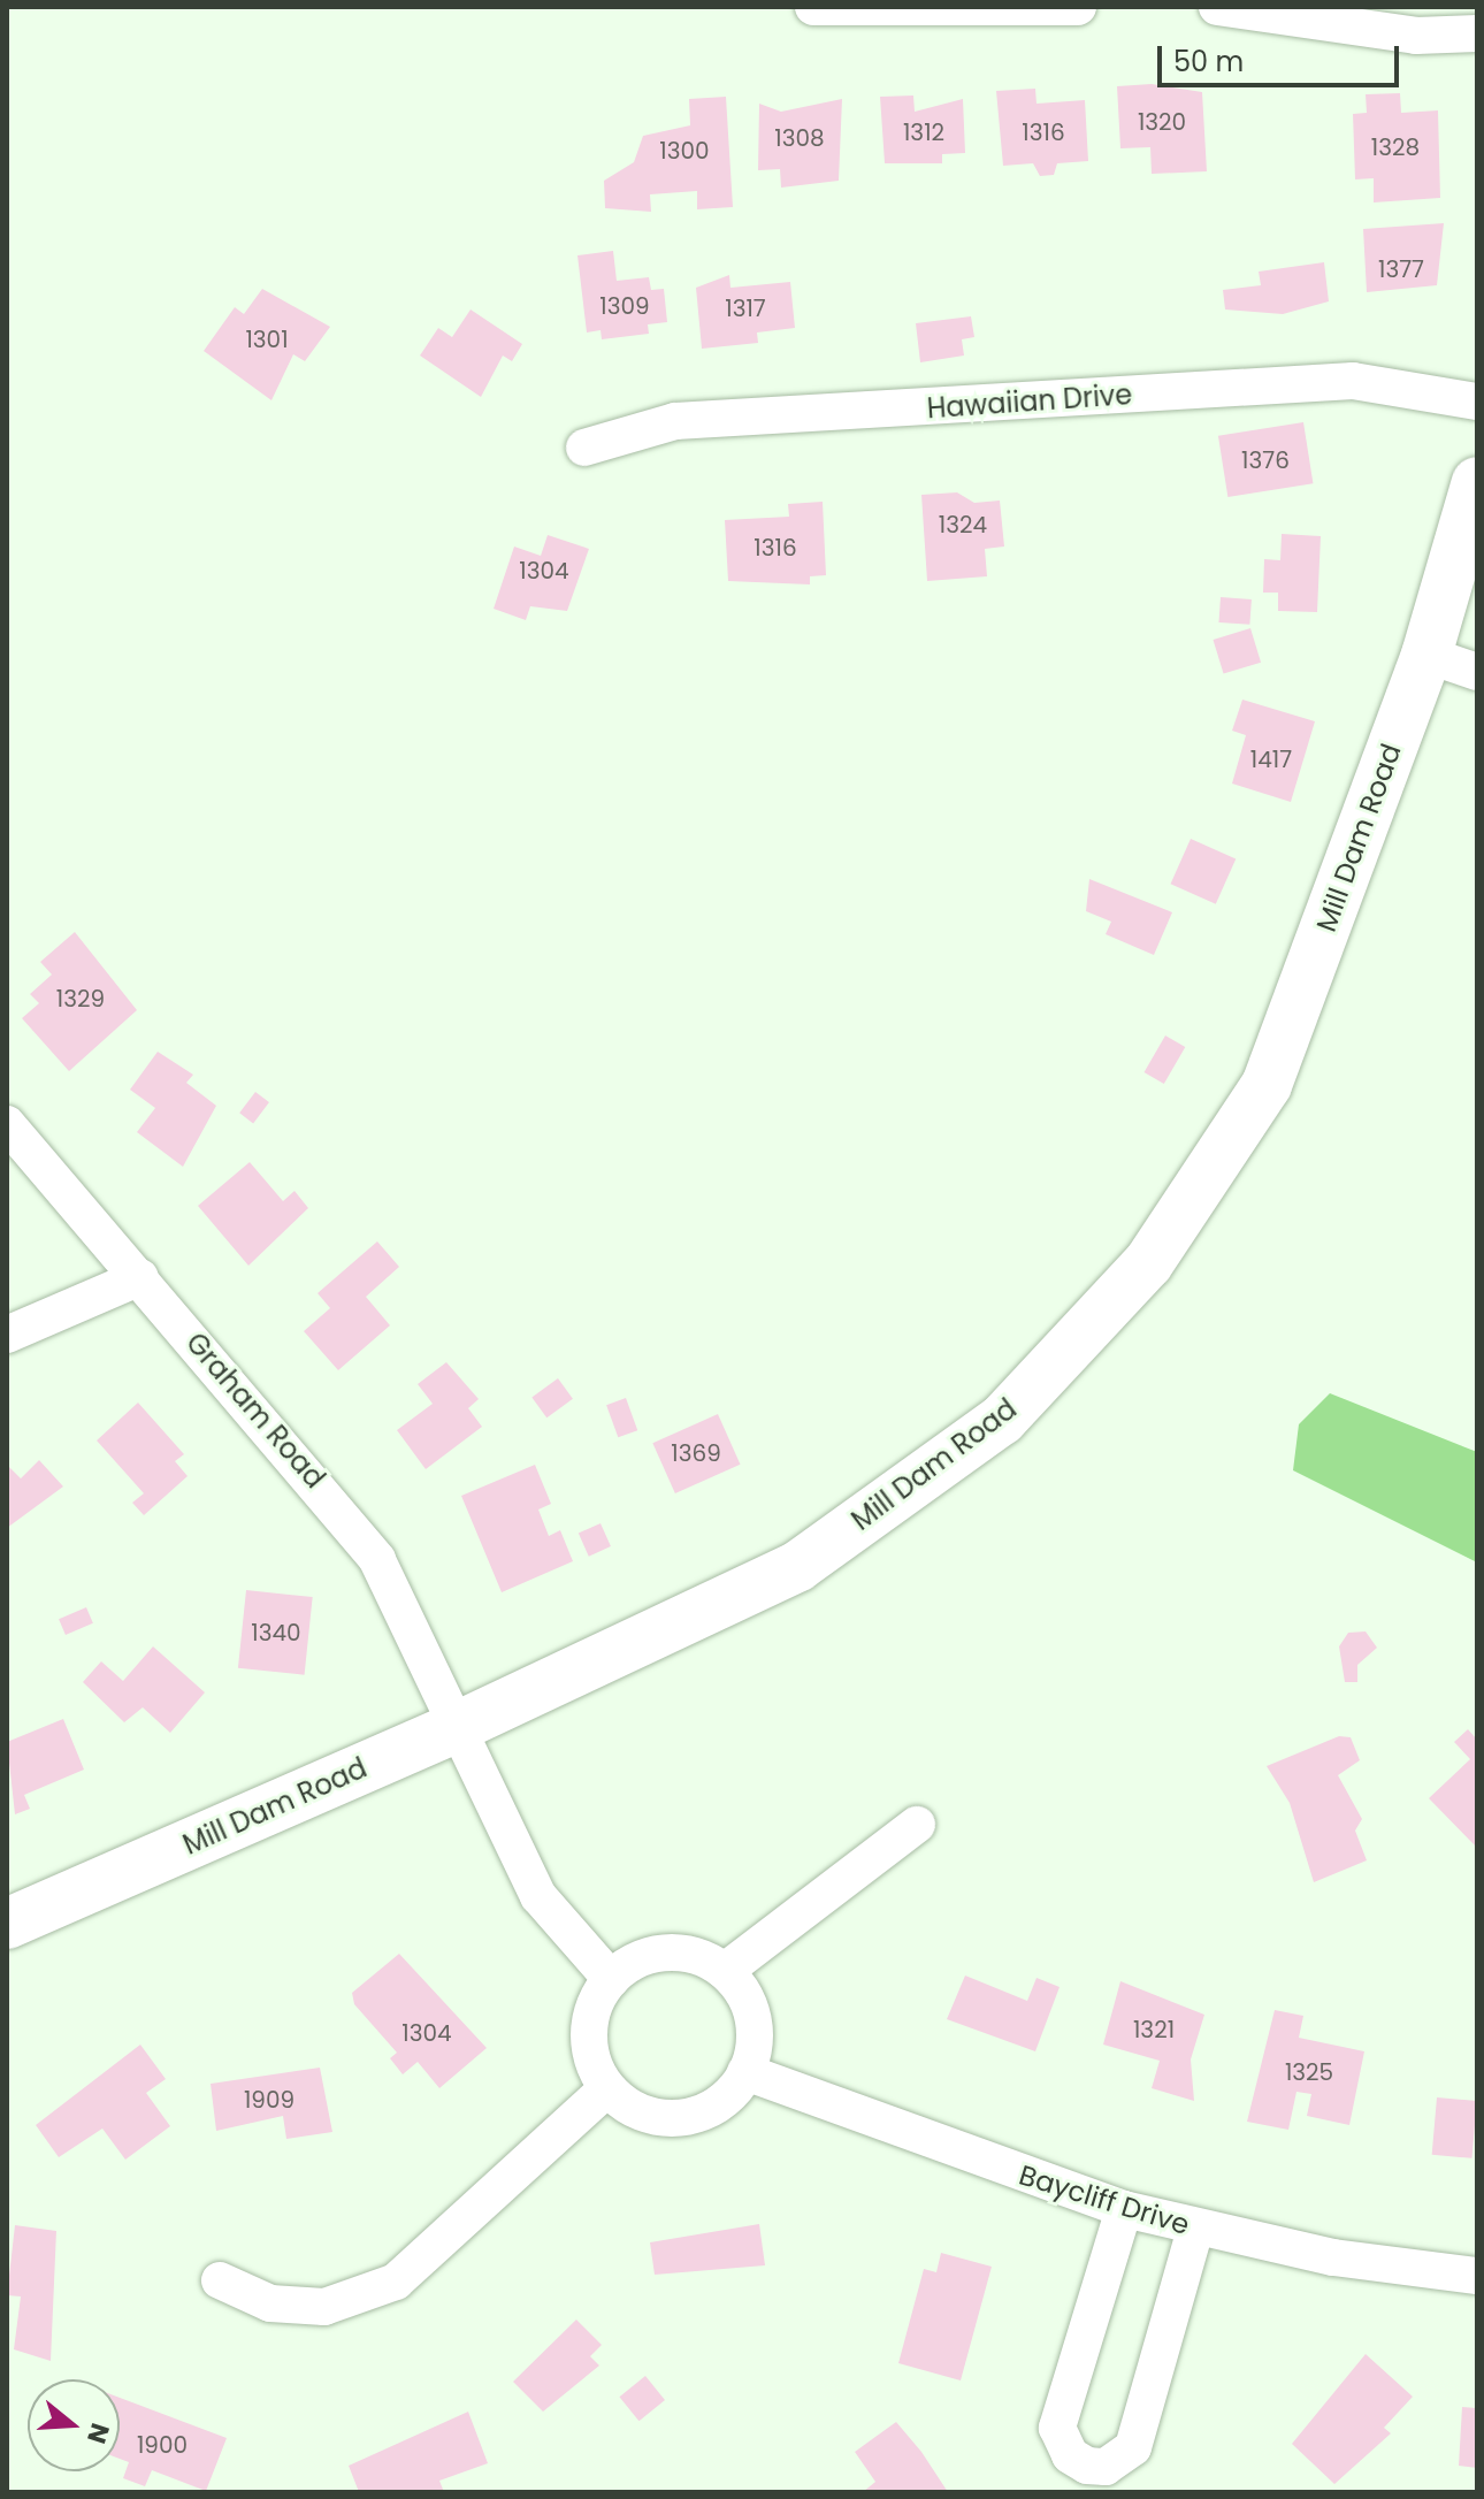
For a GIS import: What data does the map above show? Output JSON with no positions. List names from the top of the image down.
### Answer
{
  "streets": {
    "street": [
      "Hawaiian Drive",
      "Mill Dam Road",
      "Graham Road",
      "Baycliff Drive"
    ]
  },
  "crossings": [
    ["Mill Dam Road", "Graham Road"]
  ],
  "house_numbers": [
    "1320",
    "1312",
    "1316",
    "1308",
    "1328",
    "1300",
    "1377",
    "1309",
    "1317",
    "1301",
    "1376",
    "1324",
    "1316",
    "1304",
    "1417",
    "1329",
    "1369",
    "1340",
    "1321",
    "1304",
    "1325",
    "1909",
    "1900"
  ],
  "scale_bar": "50 m",
  "north": "right"
}
